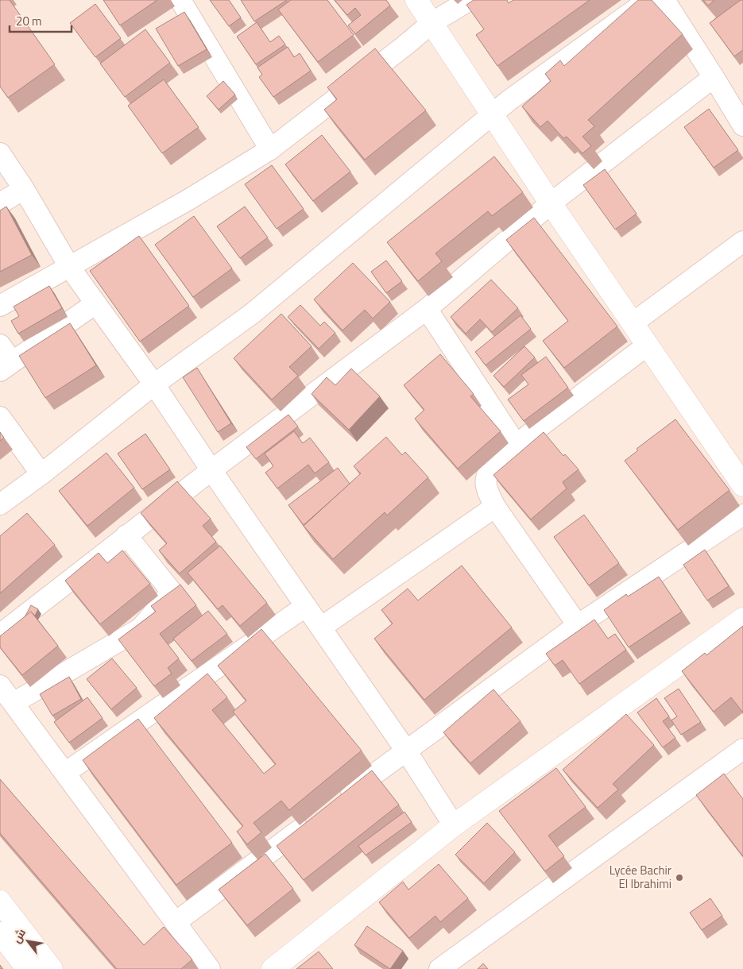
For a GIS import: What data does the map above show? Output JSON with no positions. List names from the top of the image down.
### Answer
{
  "places": ["Lycée Bachir El Ibrahimi"],
  "scale_bar": "20 m",
  "north": "top left"
}
